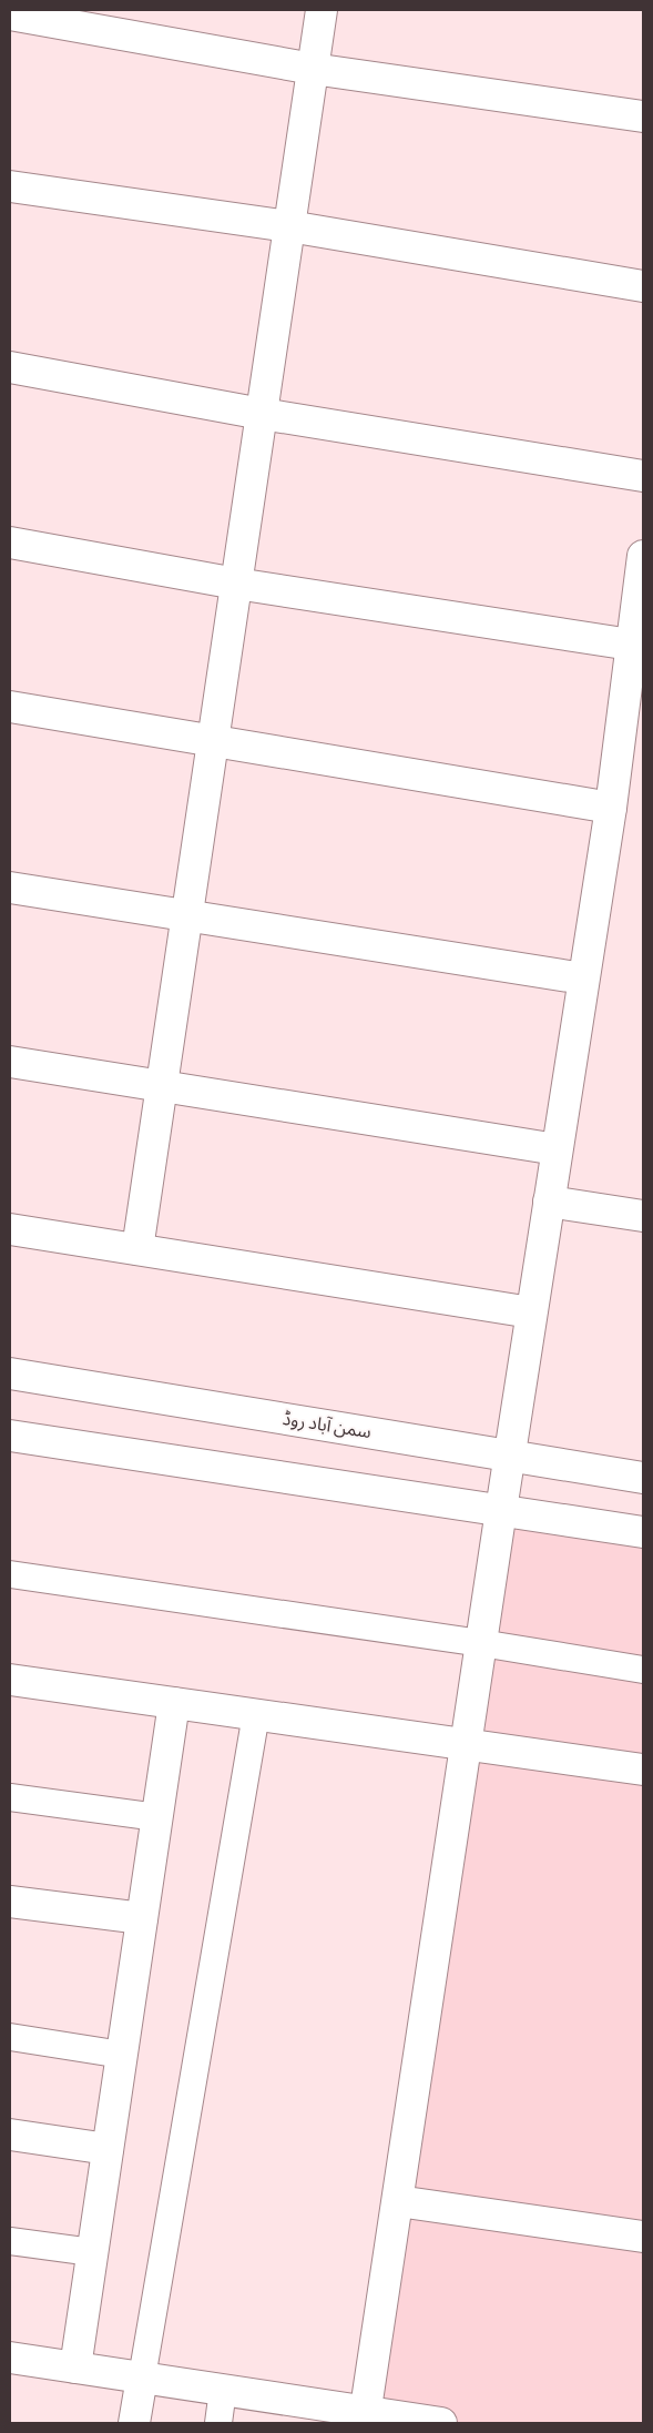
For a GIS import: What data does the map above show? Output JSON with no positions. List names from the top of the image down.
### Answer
{
  "streets": {
    "street": ["سمن آباد روڈ"]
  }
}
